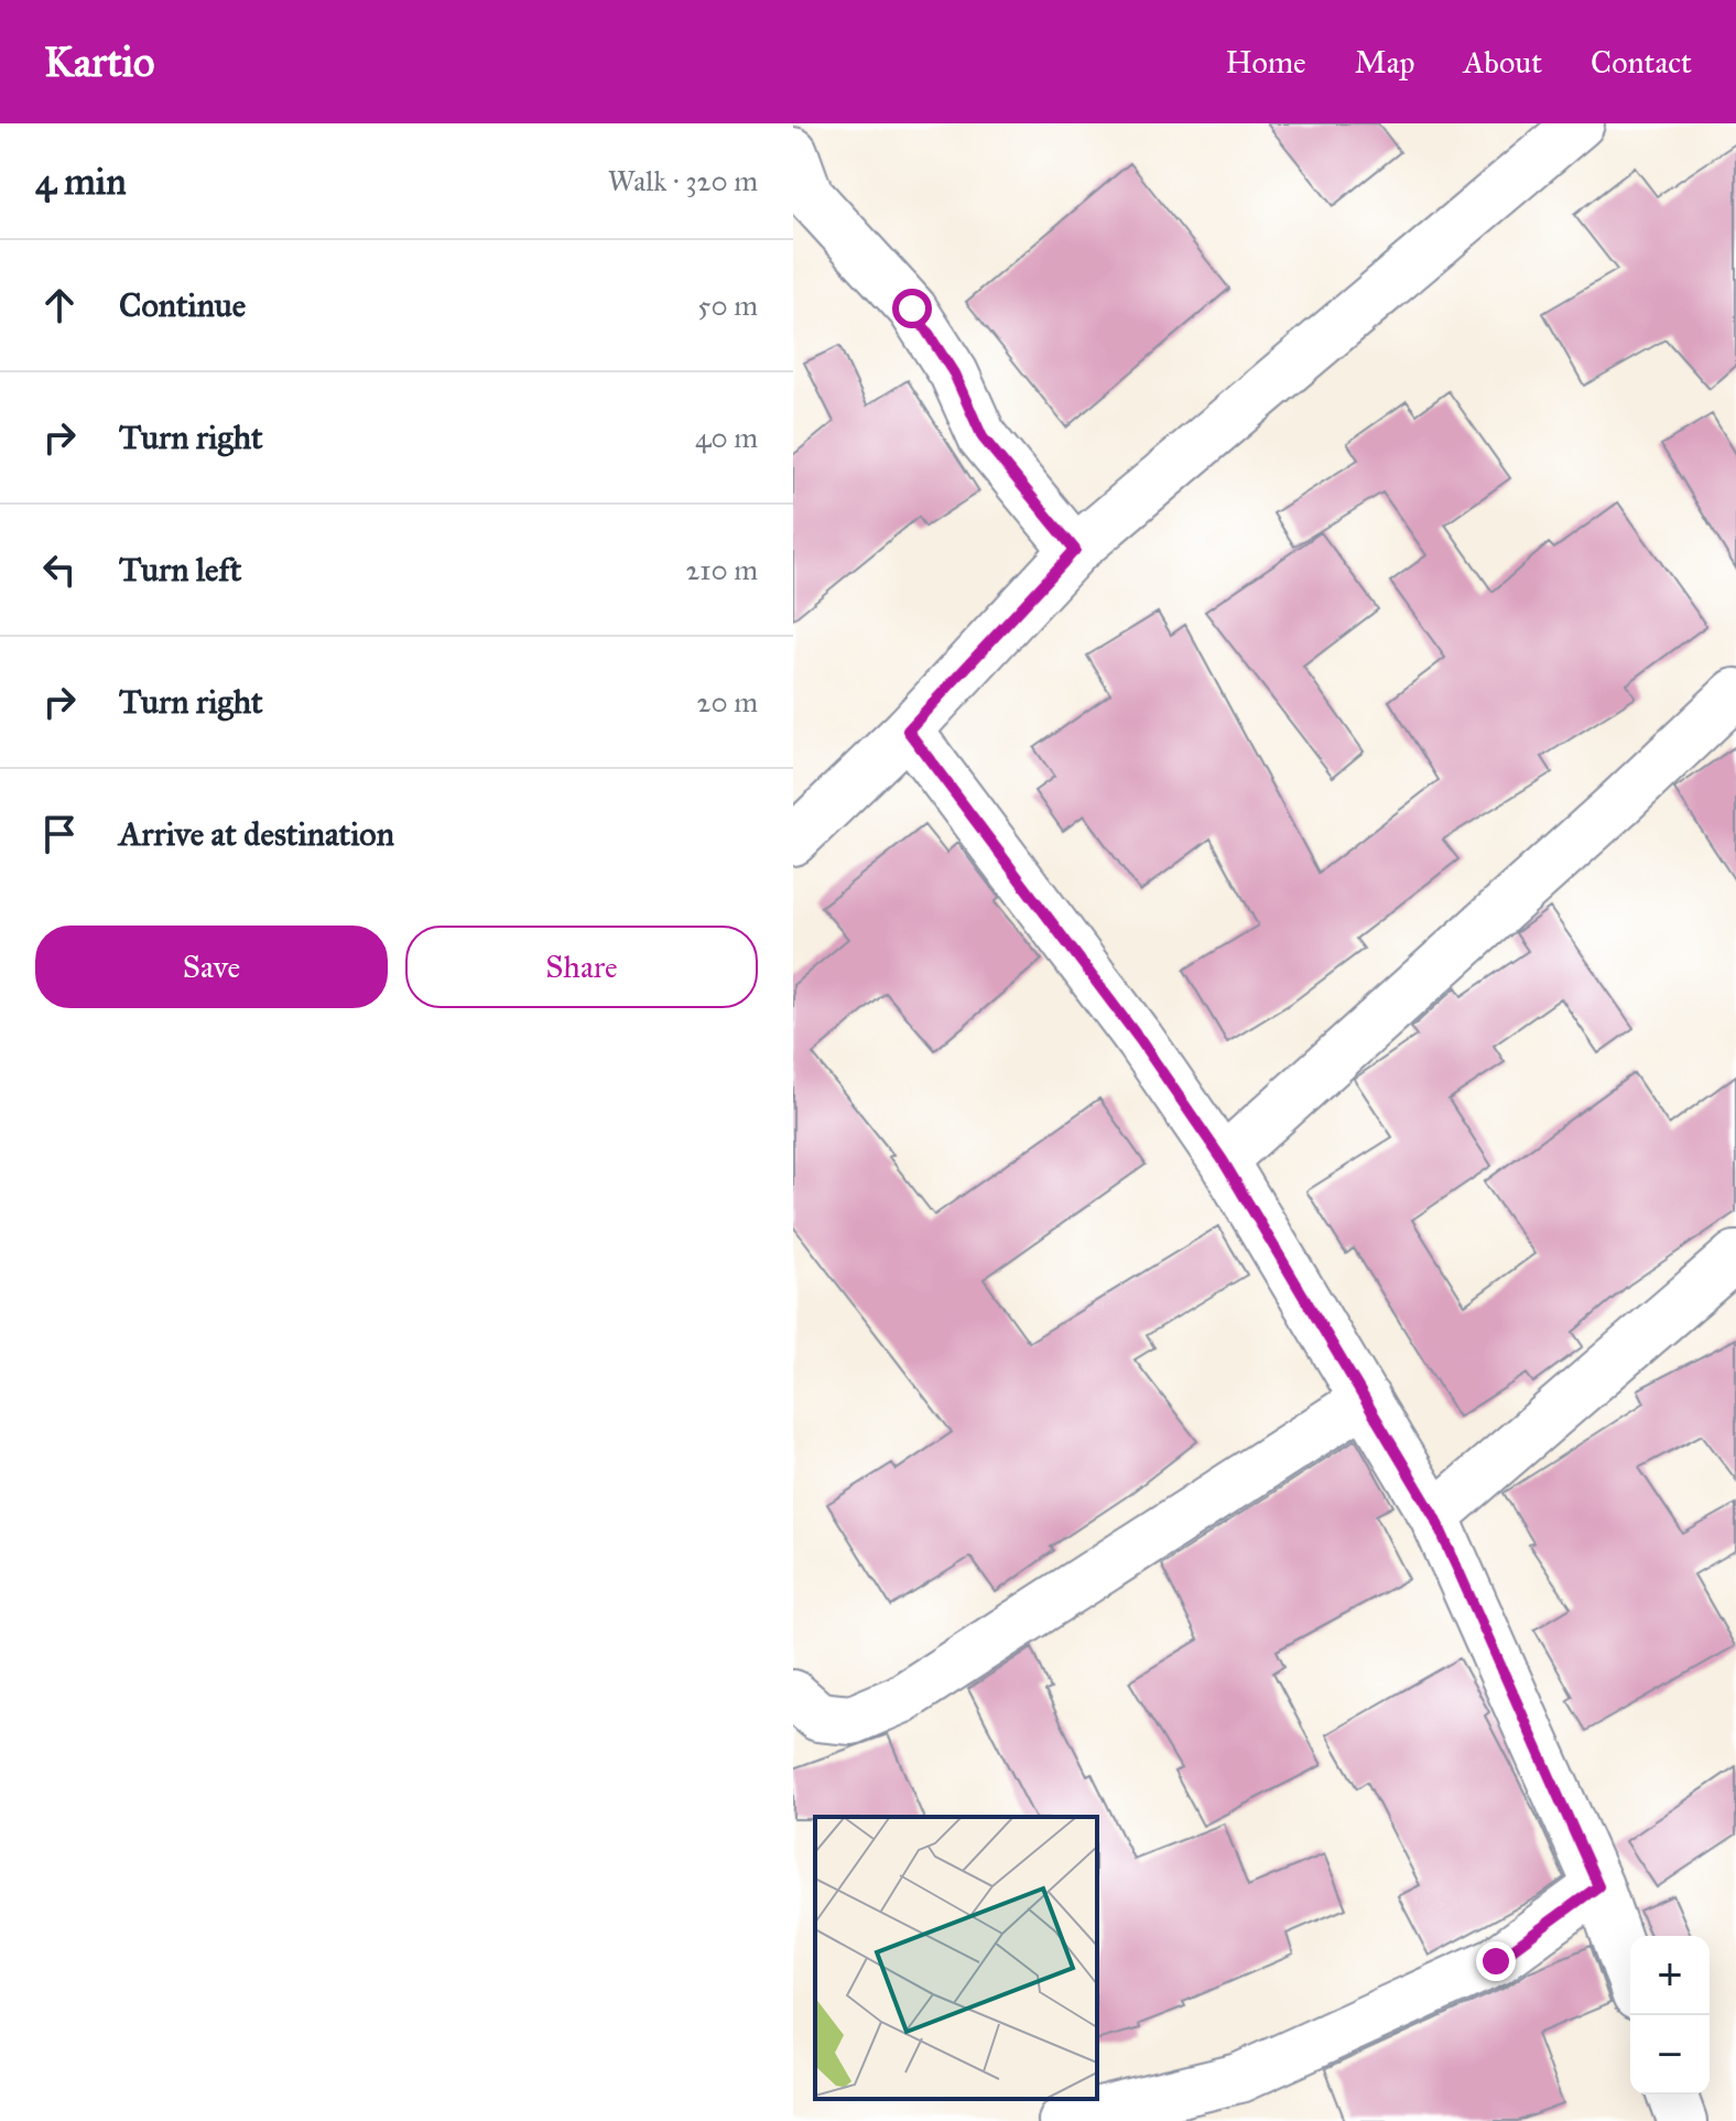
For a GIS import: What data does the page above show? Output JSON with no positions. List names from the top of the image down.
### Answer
{
  "page": {
    "header": "Kartio",
    "nav": [
      "Home",
      "Map",
      "About",
      "Contact"
    ],
    "heading": ["4 min", "Walk · 320 m"],
    "list": [
      ["Continue", "50 m"],
      ["Turn right", "40 m"],
      ["Turn left", "210 m"],
      ["Turn right", "20 m"],
      "Arrive at destination"
    ],
    "buttons": ["Save", "Share"],
    "map_buttons": ["+", "−"]
  }
}
